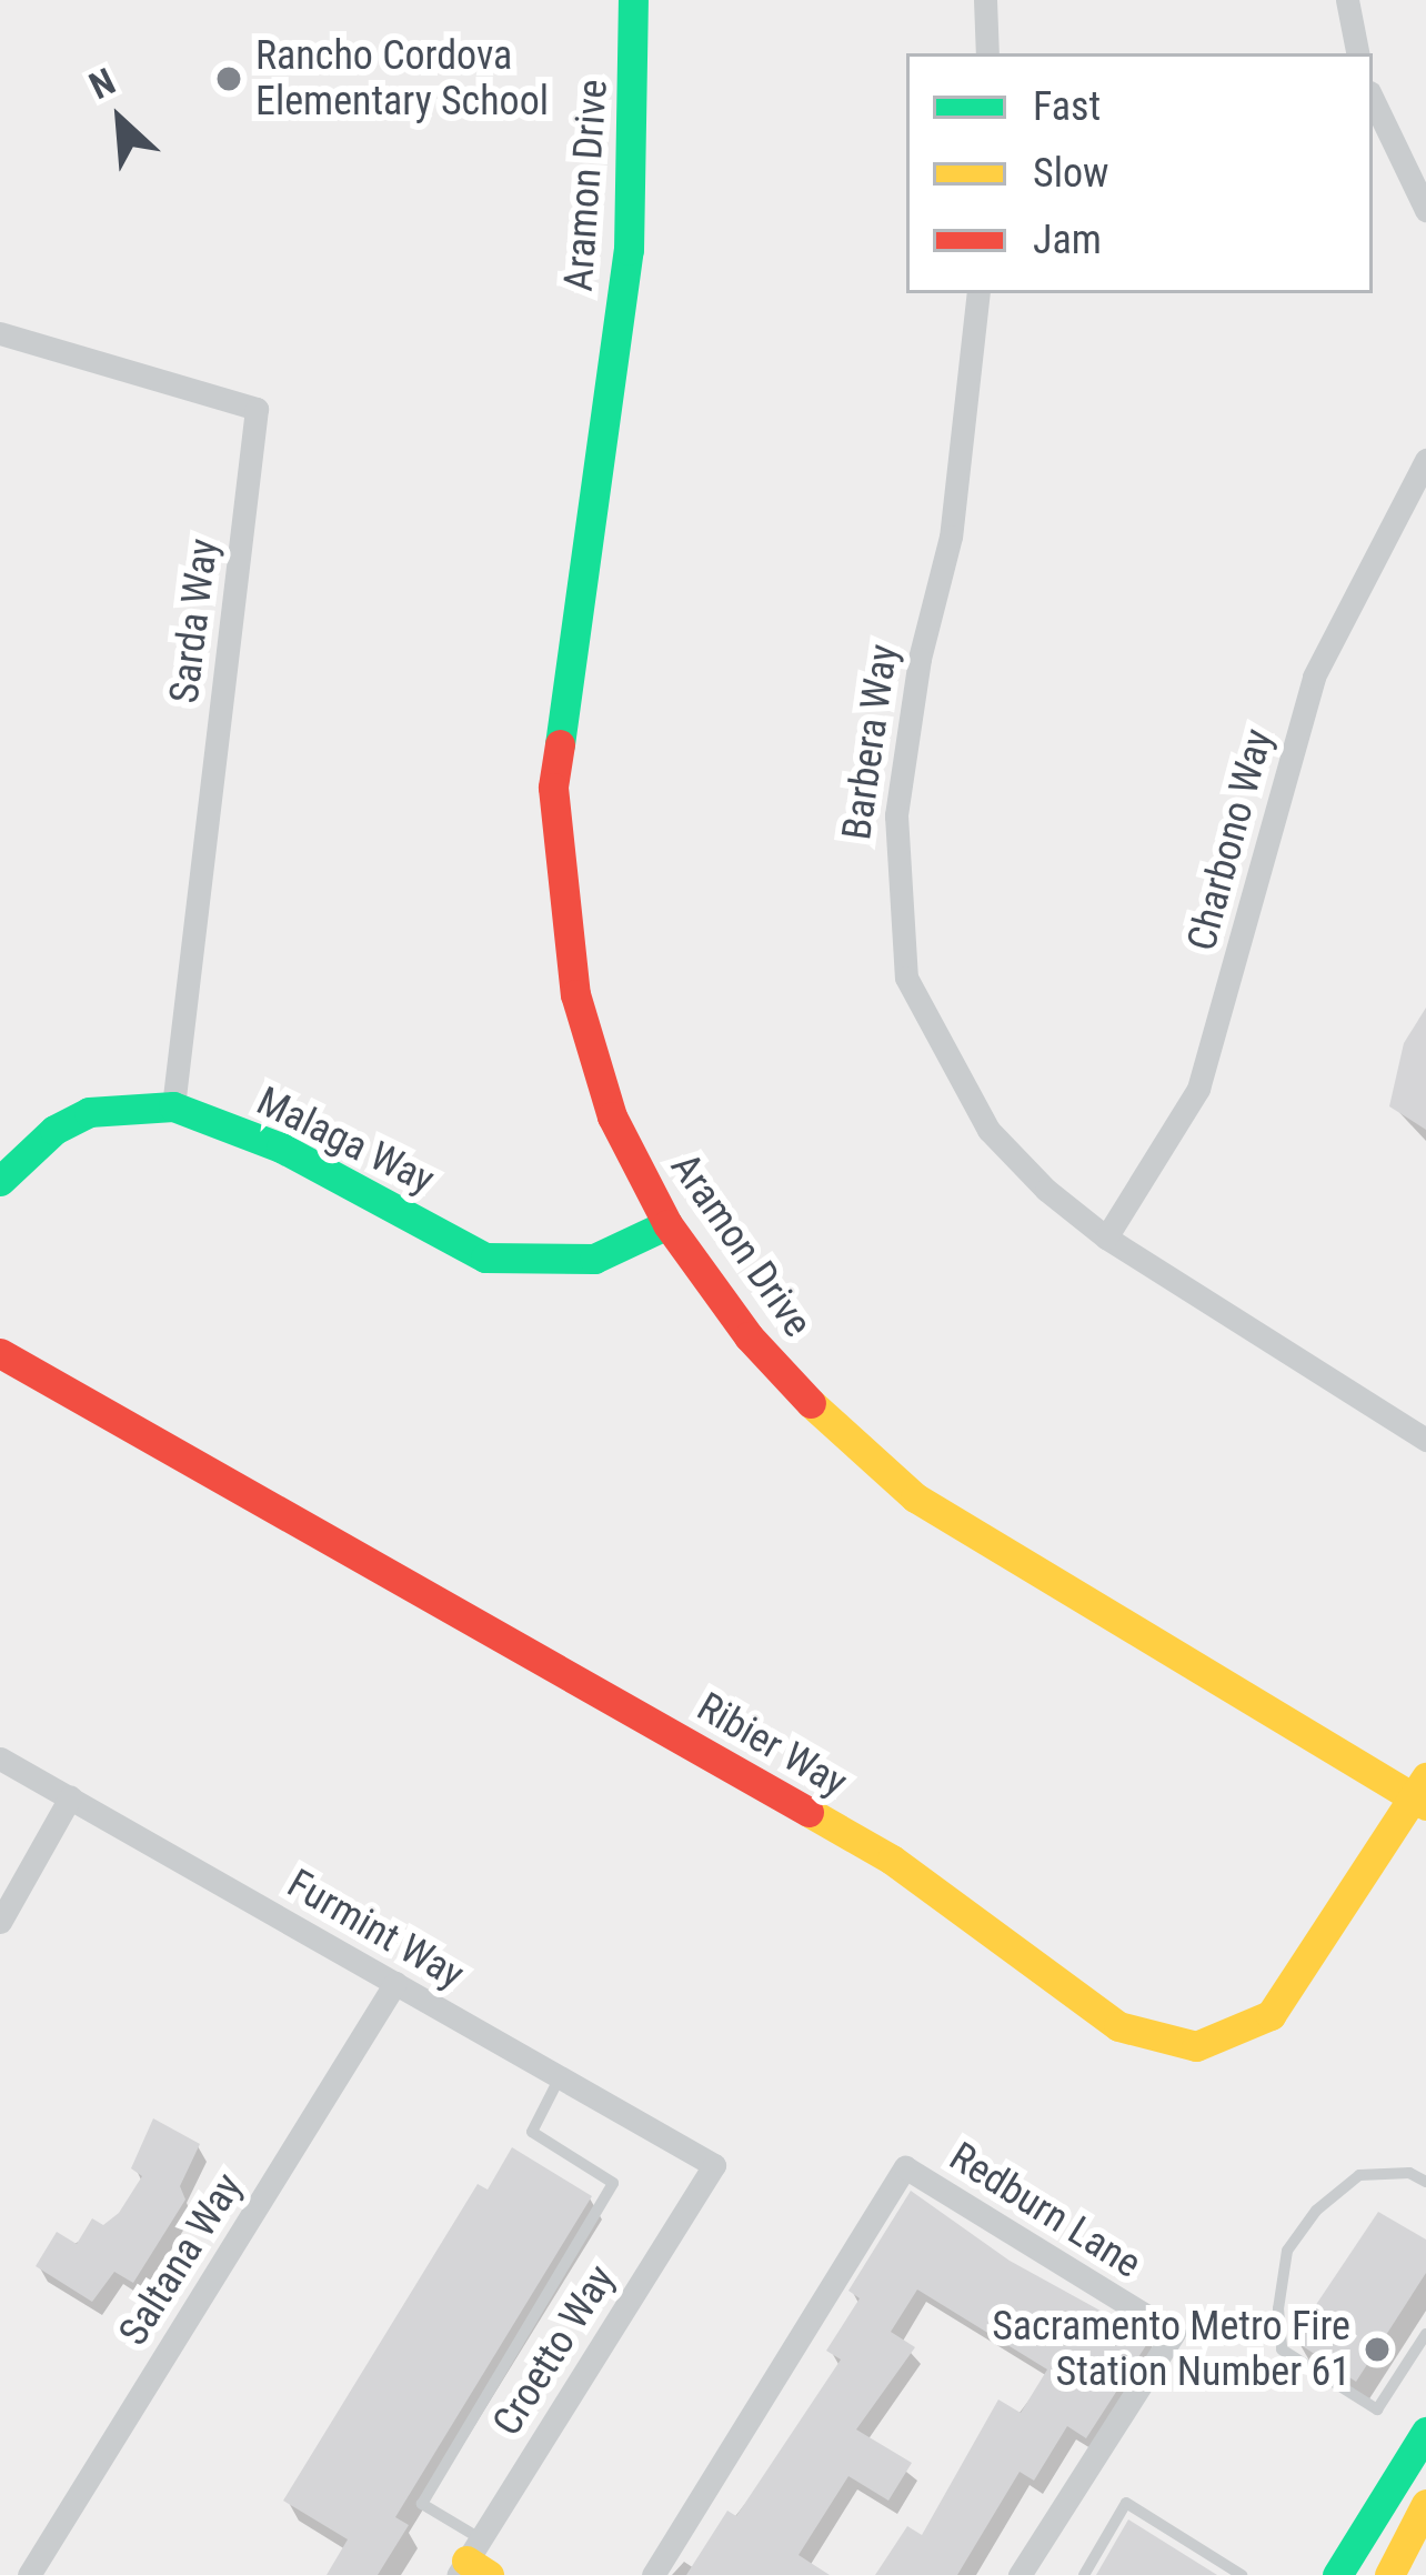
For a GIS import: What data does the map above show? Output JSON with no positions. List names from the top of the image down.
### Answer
{
  "streets": {
    "street": [
      "Aramon Drive",
      "Sarda Way",
      "Barbera Way",
      "Charbono Way",
      "Malaga Way",
      "Ribier Way",
      "Furmint Way",
      "Redburn Lane",
      "Saltana Way",
      "Croetto Way"
    ]
  },
  "crossings": [
    ["Aramon Drive", "Malaga Way"],
    ["Aramon Drive", "Ribier Way"],
    ["Sarda Way", "Malaga Way"],
    ["Barbera Way", "Charbono Way"],
    ["Furmint Way", "Saltana Way"],
    ["Furmint Way", "Croetto Way"]
  ],
  "places": ["Rancho Cordova Elementary School", "Sacramento Metro Fire Station Number 61"],
  "legend": ["Fast", "Slow", "Jam"],
  "north": "top left"
}
